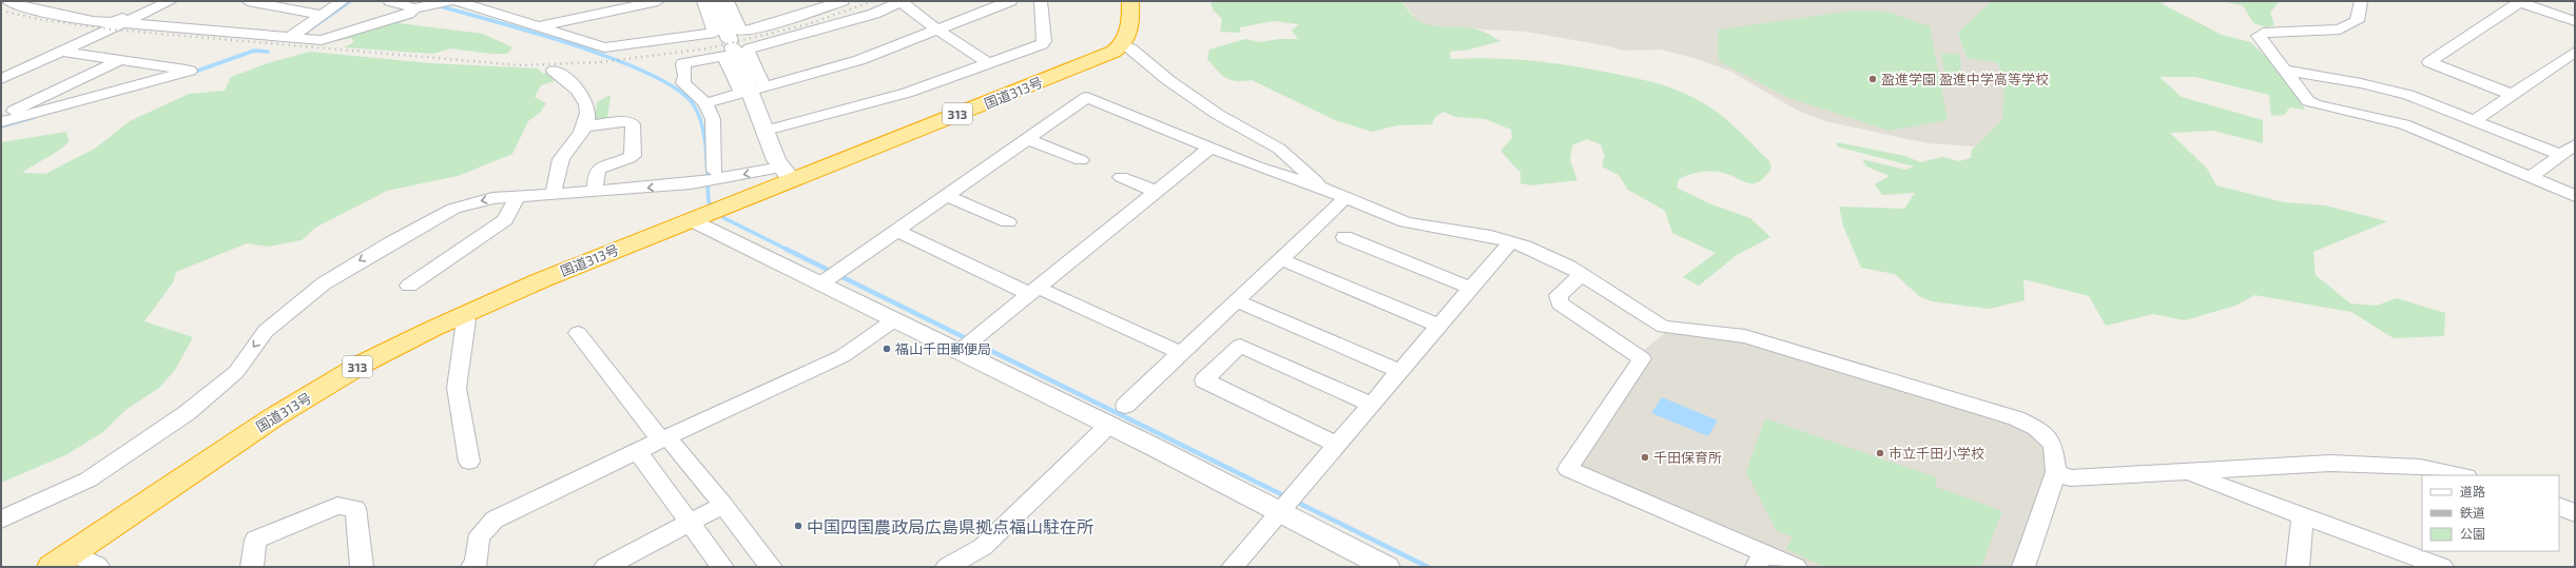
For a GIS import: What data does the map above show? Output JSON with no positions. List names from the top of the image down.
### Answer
{
  "streets": {
    "highway": ["国道313号", "313"]
  },
  "places": [
    "盈進学園 盈進中学高等学校",
    "福山千田郵便局",
    "市立千田小学校",
    "千田保育所",
    "中国四国農政局広島県拠点福山駐在所"
  ],
  "legend": ["道路", "鉄道", "公園"]
}
